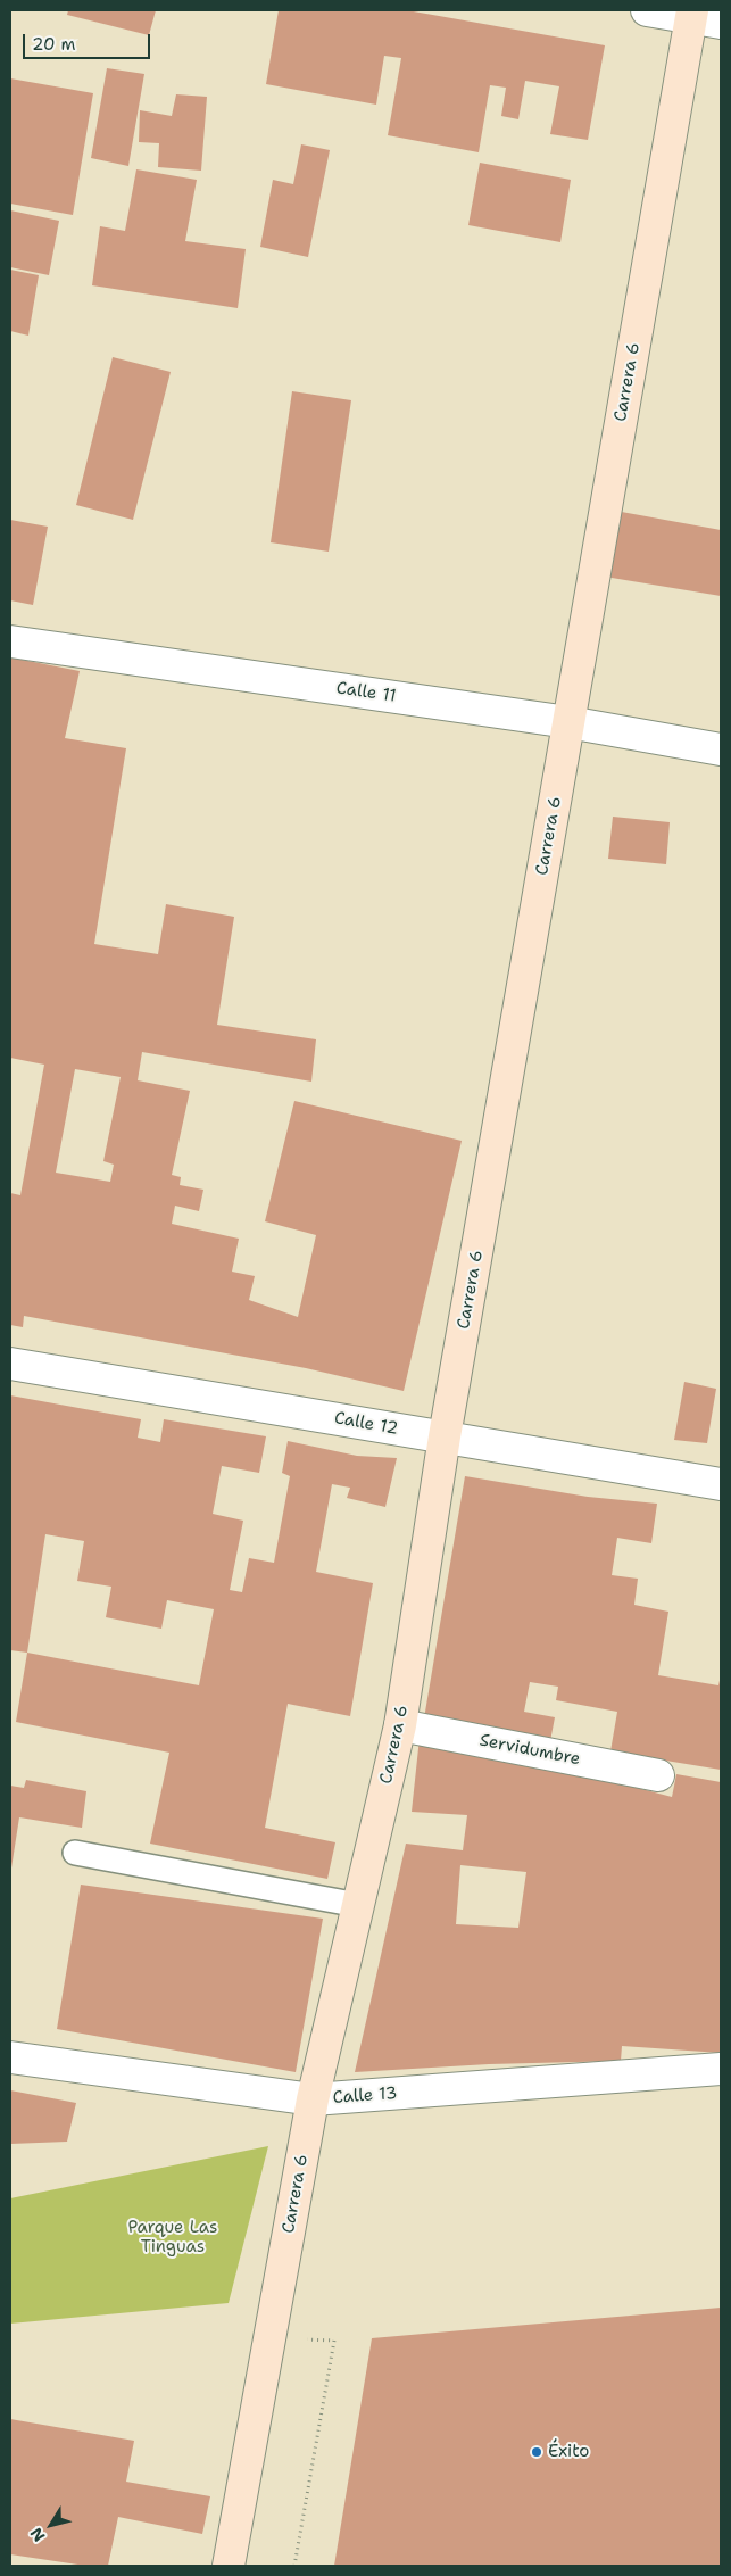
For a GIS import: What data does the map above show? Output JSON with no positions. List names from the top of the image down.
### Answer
{
  "streets": {
    "street": [
      "Carrera 6",
      "Calle 11",
      "Calle 12",
      "Servidumbre",
      "Calle 13"
    ]
  },
  "crossings": [
    ["Carrera 6", "Calle 11"],
    ["Carrera 6", "Calle 12"],
    ["Carrera 6", "Servidumbre"],
    ["Carrera 6", "Calle 13"]
  ],
  "parks": ["Parque Las Tinguas"],
  "places": ["Éxito"],
  "scale_bar": "20 m",
  "north": "bottom left"
}
